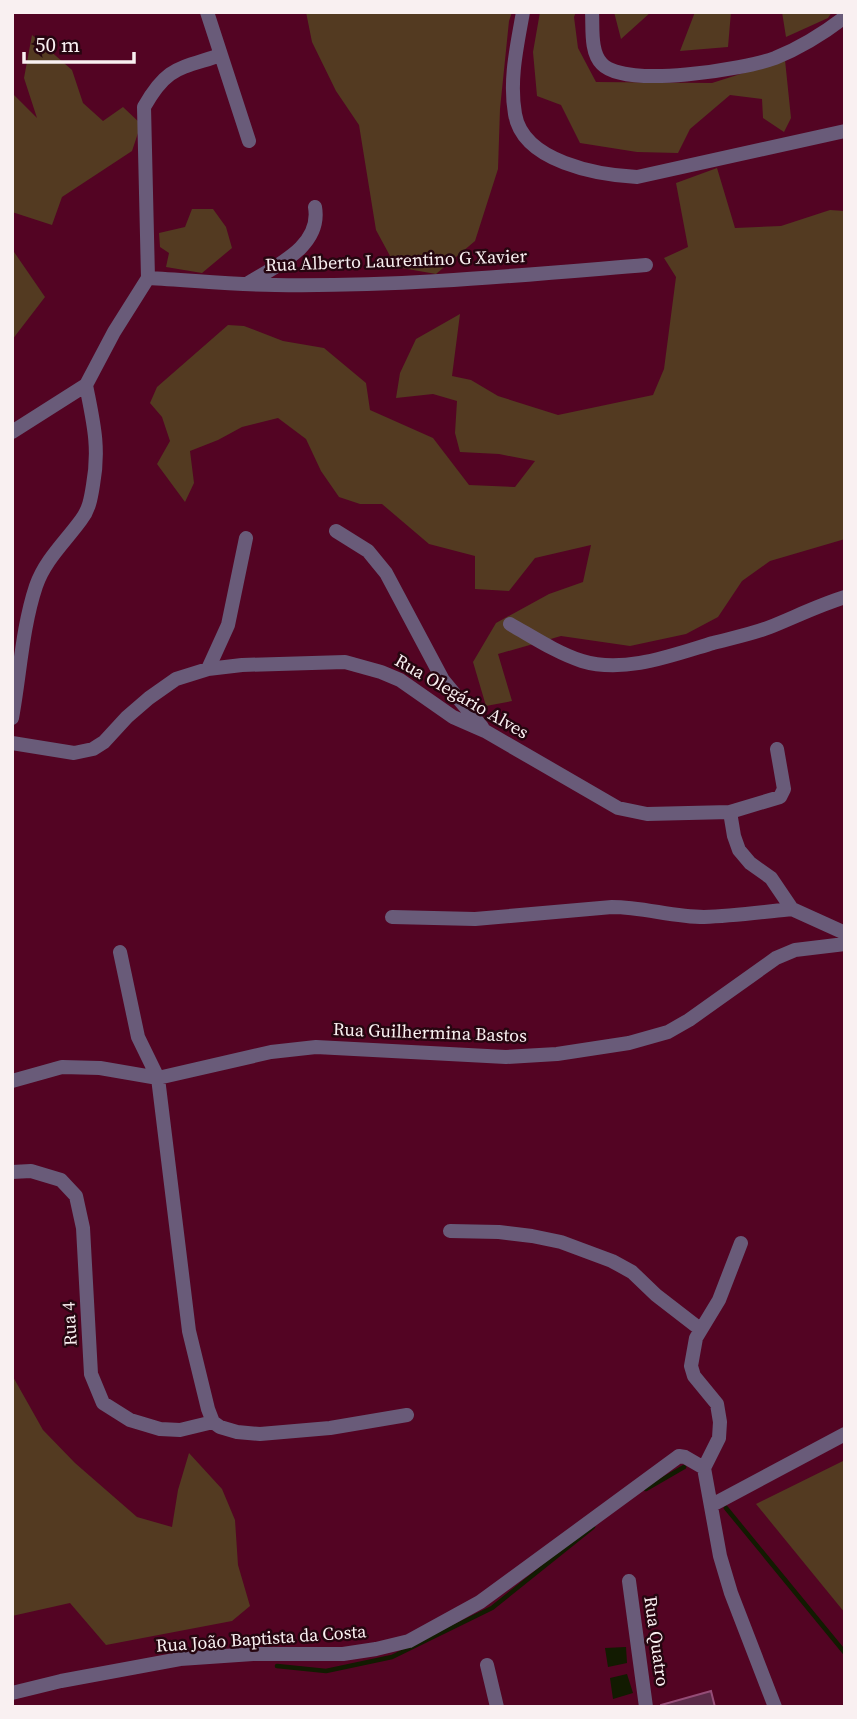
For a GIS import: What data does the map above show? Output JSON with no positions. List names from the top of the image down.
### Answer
{
  "streets": {
    "street": [
      "Rua Alberto Laurentino G Xavier",
      "Rua Olegário Alves",
      "Rua Guilhermina Bastos",
      "Rua 4",
      "Rua João Baptista da Costa",
      "Rua Quatro"
    ]
  },
  "scale_bar": "50 m"
}
